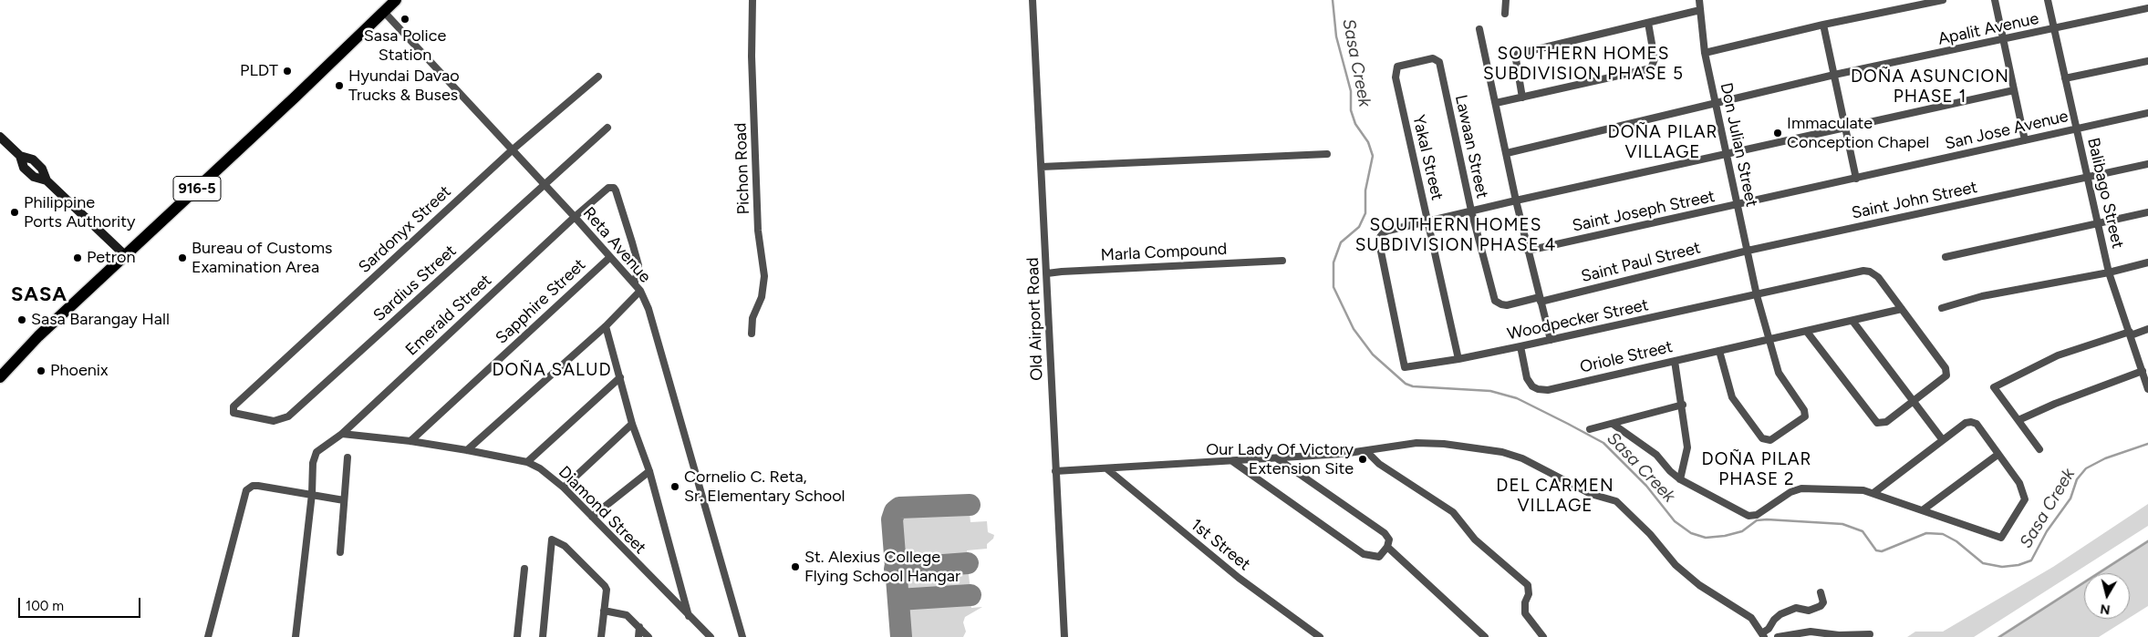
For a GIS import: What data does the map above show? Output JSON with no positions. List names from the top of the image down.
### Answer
{
  "streets": {
    "main road": ["916-5"],
    "street": [
      "Apalit Avenue",
      "San Jose Avenue",
      "Don Julian Street",
      "Lawaan Street",
      "Yakal Street",
      "Pichon Road",
      "Balibago Street",
      "Saint John Street",
      "Saint Joseph Street",
      "Sardonyx Street",
      "Reta Avenue",
      "Marla Compound",
      "Saint Paul Street",
      "Sardius Street",
      "Sapphire Street",
      "Emerald Street",
      "Old Airport Road",
      "Woodpecker Street",
      "Oriole Street",
      "Diamond Street",
      "1st Street"
    ]
  },
  "crossings": [
    ["Apalit Avenue", "Don Julian Street"],
    ["Apalit Avenue", "Balibago Street"],
    ["San Jose Avenue", "Don Julian Street"],
    ["San Jose Avenue", "Balibago Street"],
    ["San Jose Avenue", "Saint Joseph Street"],
    ["Don Julian Street", "Saint John Street"],
    ["Don Julian Street", "Saint Joseph Street"],
    ["Don Julian Street", "Saint Paul Street"],
    ["Don Julian Street", "Woodpecker Street"],
    ["Don Julian Street", "Oriole Street"],
    ["Lawaan Street", "Yakal Street"],
    ["Lawaan Street", "Saint Paul Street"],
    ["Yakal Street", "Woodpecker Street"],
    ["916-5", "Reta Avenue"],
    ["Balibago Street", "Saint John Street"],
    ["Saint John Street", "Saint Paul Street"],
    ["Sardonyx Street", "Reta Avenue"],
    ["Sardonyx Street", "Sardius Street"],
    ["Reta Avenue", "Sardius Street"],
    ["Reta Avenue", "Sapphire Street"],
    ["Reta Avenue", "Emerald Street"],
    ["Marla Compound", "Old Airport Road"],
    ["Sapphire Street", "Diamond Street"],
    ["Emerald Street", "Diamond Street"],
    ["Woodpecker Street", "Oriole Street"]
  ],
  "districts": [
    "SOUTHERN HOMES SUBDIVISION PHASE 5",
    "DOÑA ASUNCION PHASE 1",
    "DOÑA PILAR VILLAGE",
    "SOUTHERN HOMES SUBDIVISION PHASE 4",
    "SASA",
    "DOÑA SALUD",
    "DOÑA PILAR PHASE 2",
    "DEL CARMEN VILLAGE"
  ],
  "water": ["Sasa Creek"],
  "places": [
    "Sasa Police Station",
    "PLDT",
    "Hyundai Davao Trucks & Buses",
    "Immaculate Conception Chapel",
    "Philippine Ports Authority",
    "Petron",
    "Bureau of Customs Examination Area",
    "Sasa Barangay Hall",
    "Phoenix",
    "Our Lady Of Victory Extension Site",
    "Cornelio C. Reta, Sr. Elementary School",
    "St. Alexius College Flying School Hangar"
  ],
  "scale_bar": "100 m",
  "north": "bottom"
}
